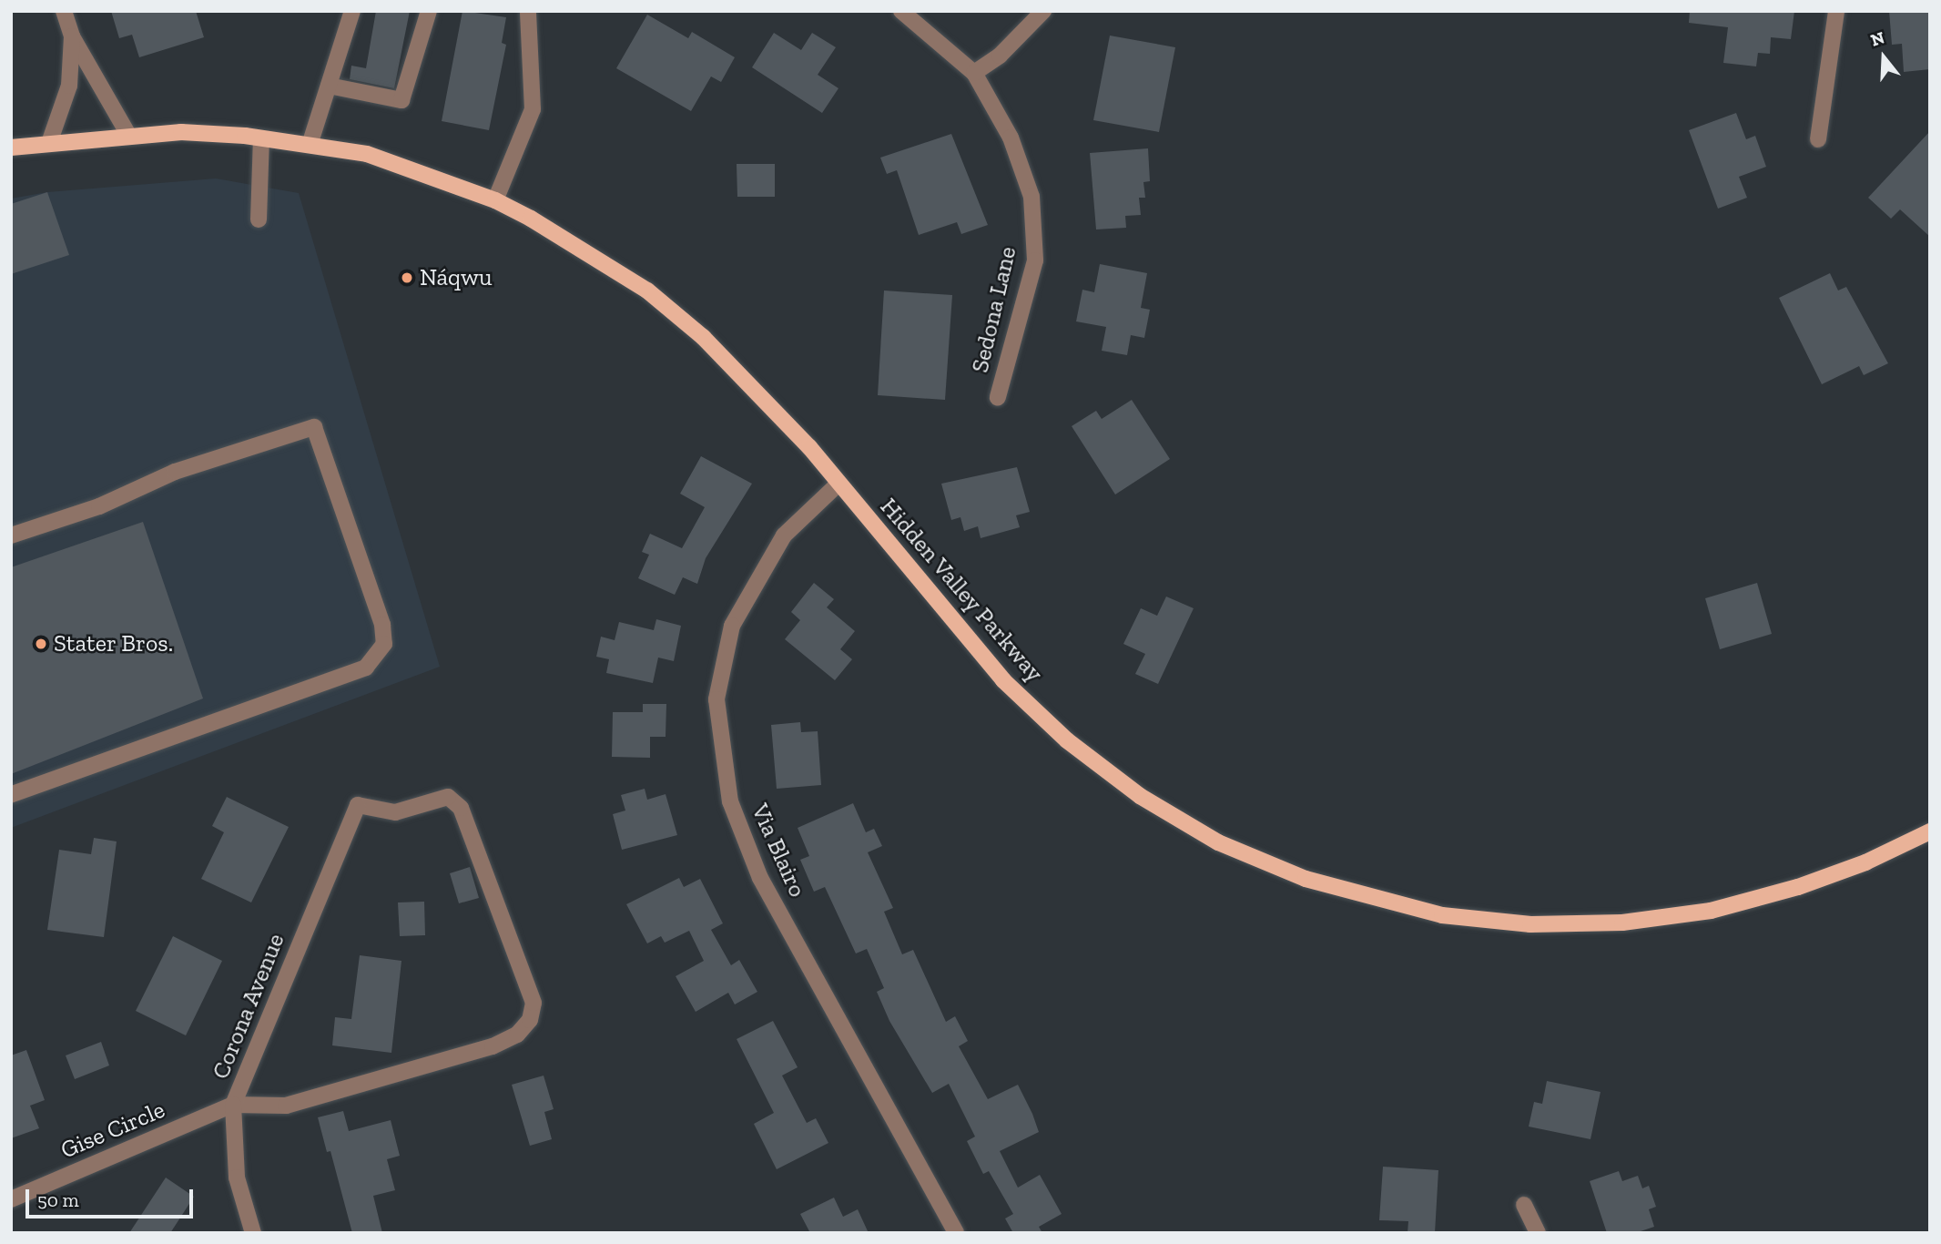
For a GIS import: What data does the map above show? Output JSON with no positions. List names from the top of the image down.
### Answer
{
  "streets": {
    "main road": ["Hidden Valley Parkway"],
    "street": [
      "Sedona Lane",
      "Via Blairo",
      "Corona Avenue",
      "Gise Circle"
    ]
  },
  "crossings": [
    ["Hidden Valley Parkway", "Via Blairo"],
    ["Corona Avenue", "Gise Circle"]
  ],
  "places": ["Náqwu", "Stater Bros."],
  "scale_bar": "50 m",
  "north": "top"
}
